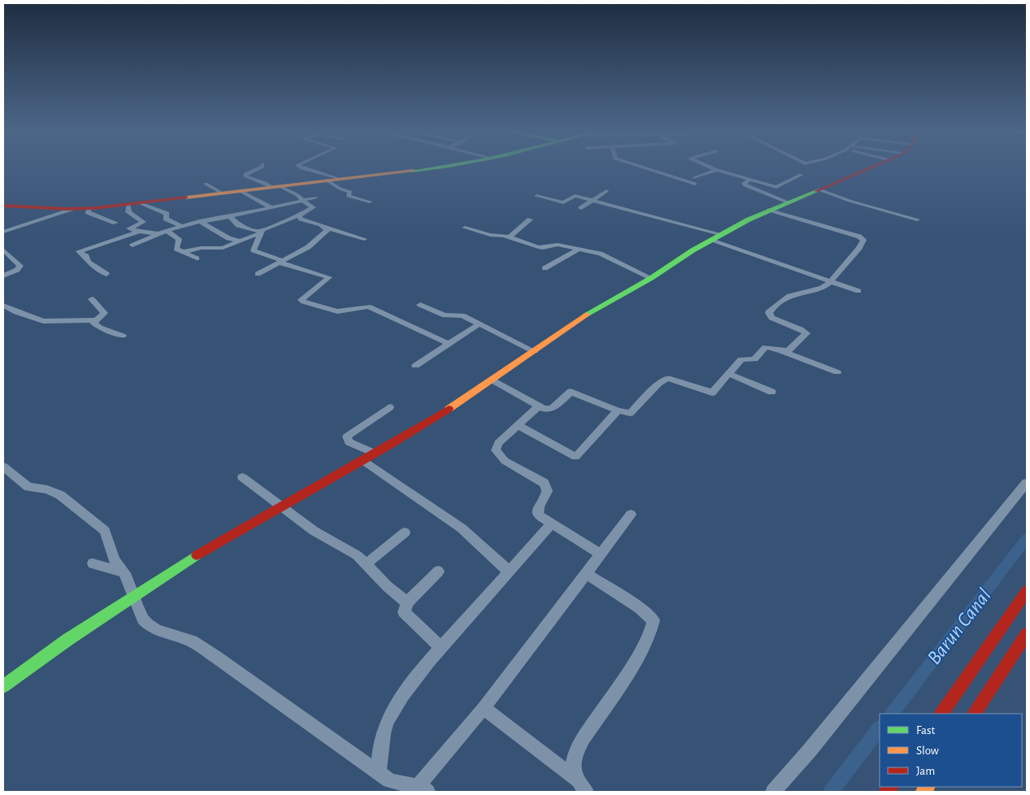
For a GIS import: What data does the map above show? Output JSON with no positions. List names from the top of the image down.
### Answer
{
  "water": ["Barun Canal"],
  "legend": ["Fast", "Slow", "Jam"]
}
